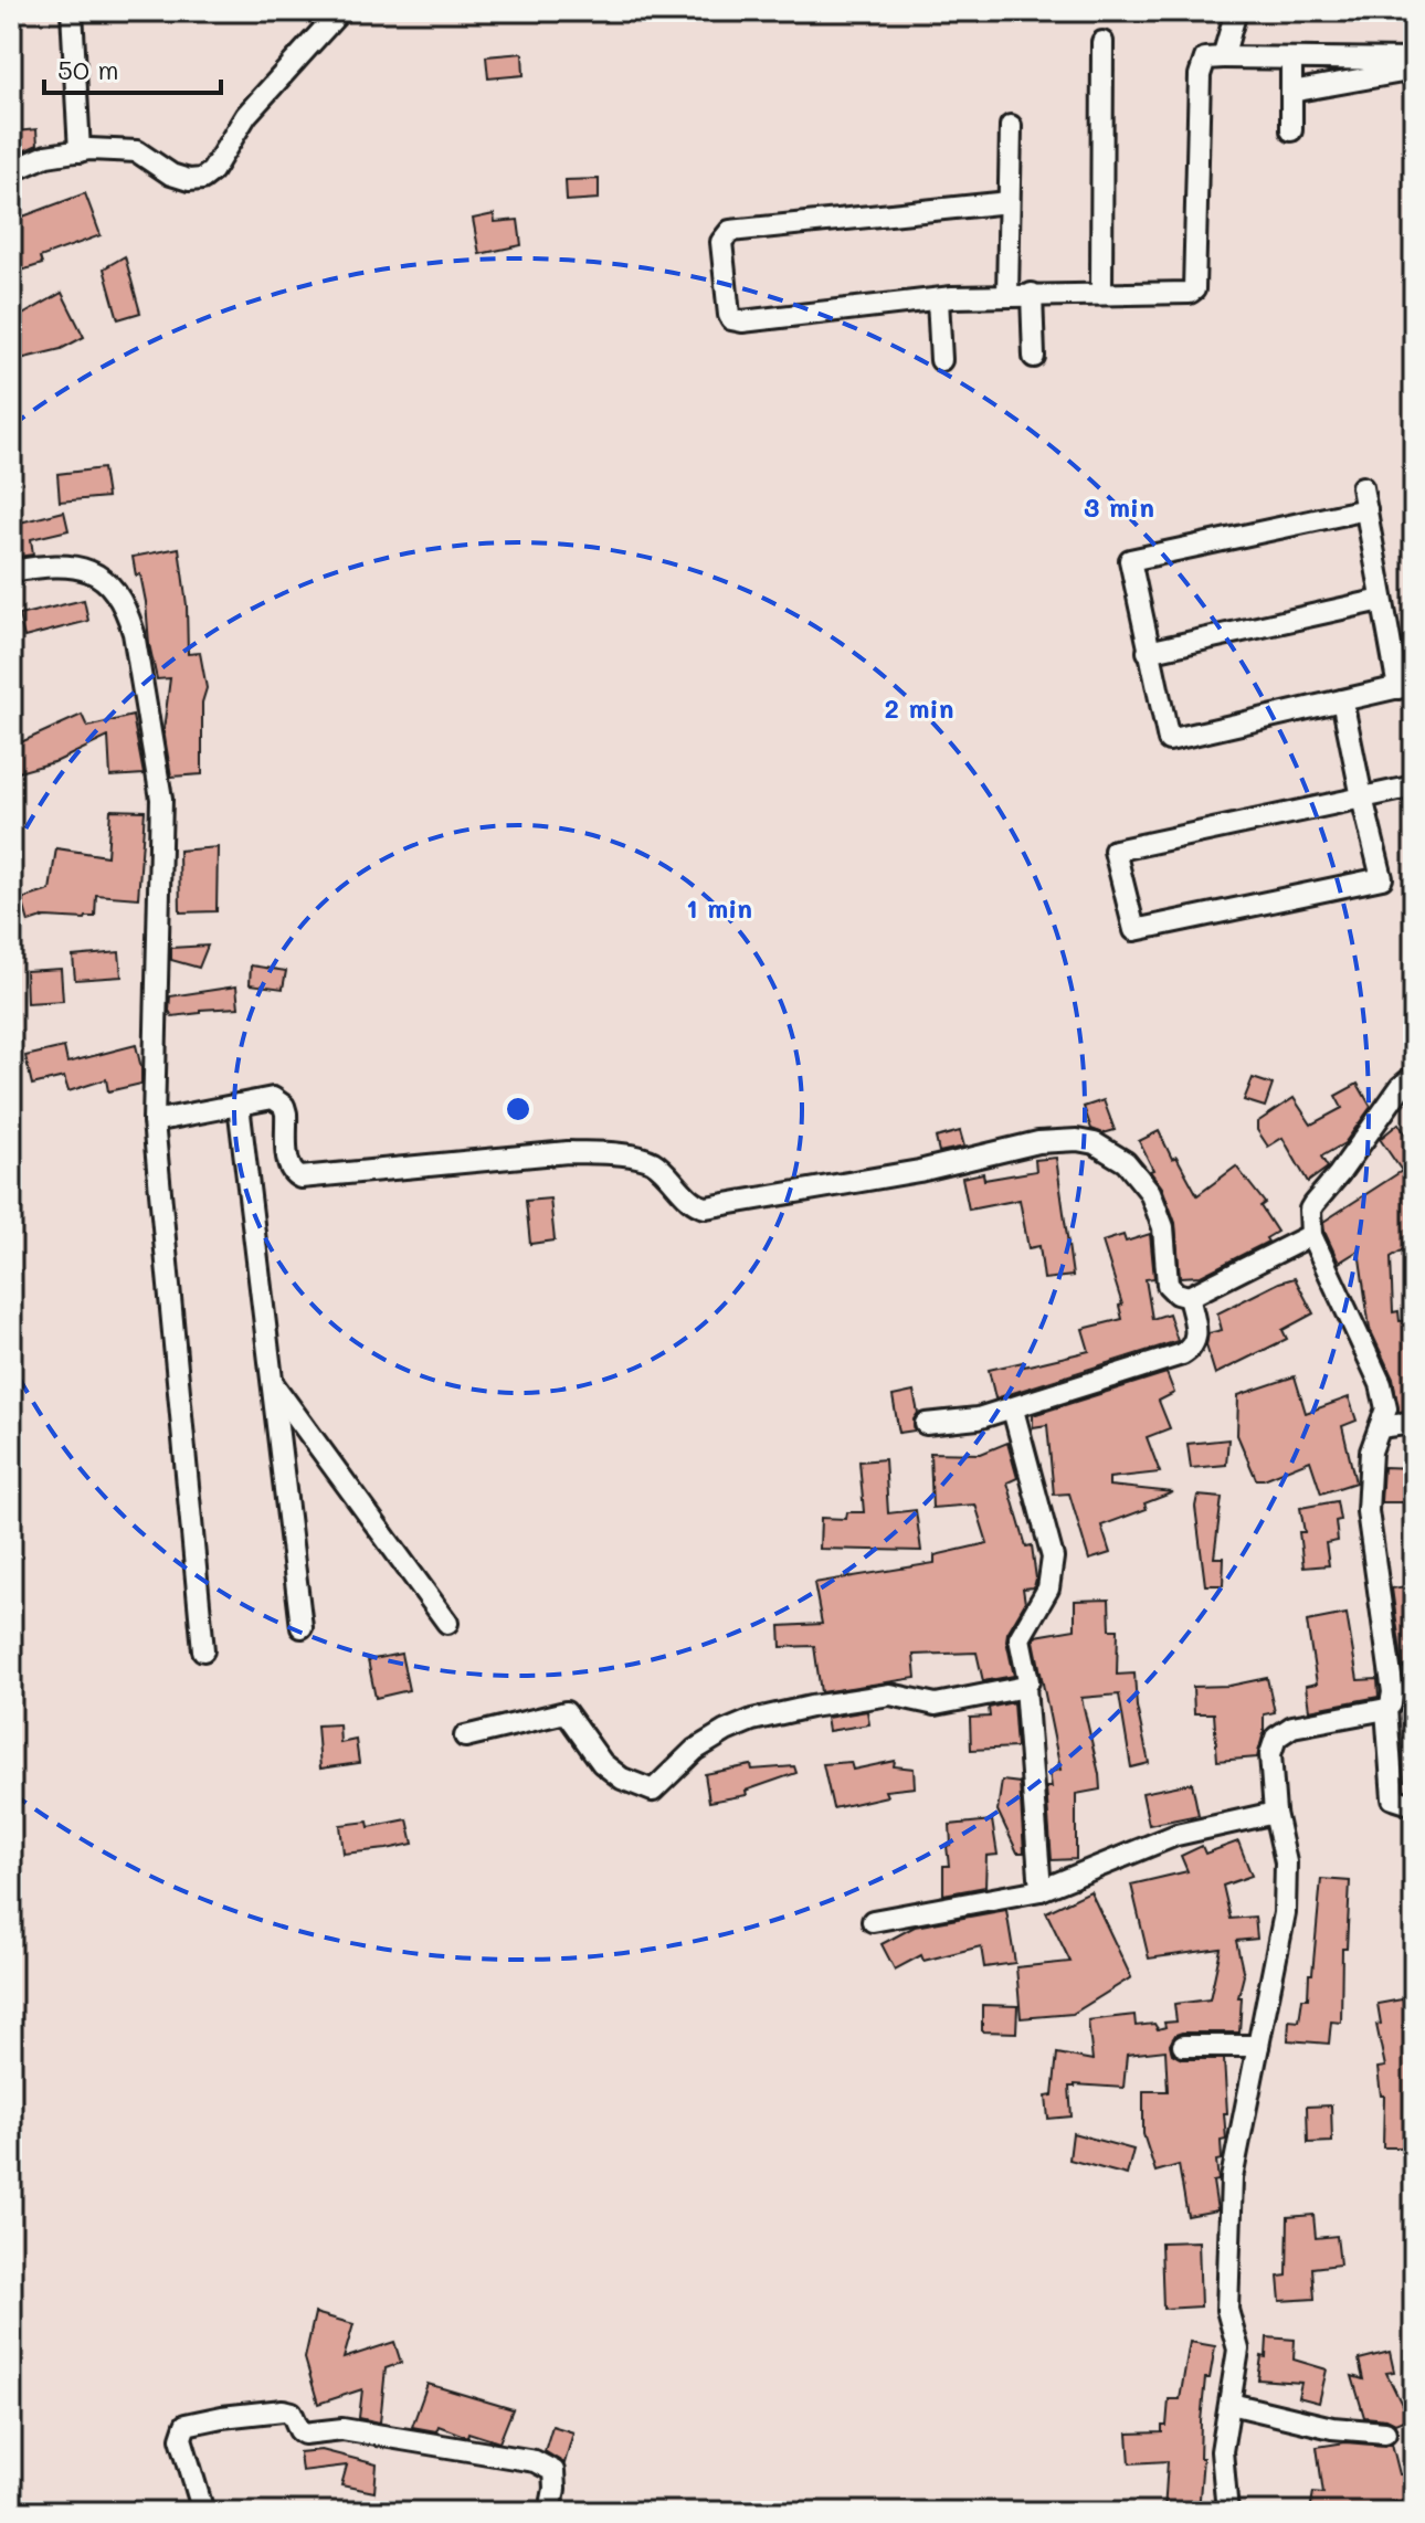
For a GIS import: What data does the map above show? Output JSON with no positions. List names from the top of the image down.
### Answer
{
  "scale_bar": "50 m",
  "rings": ["3 min", "2 min", "1 min"]
}
